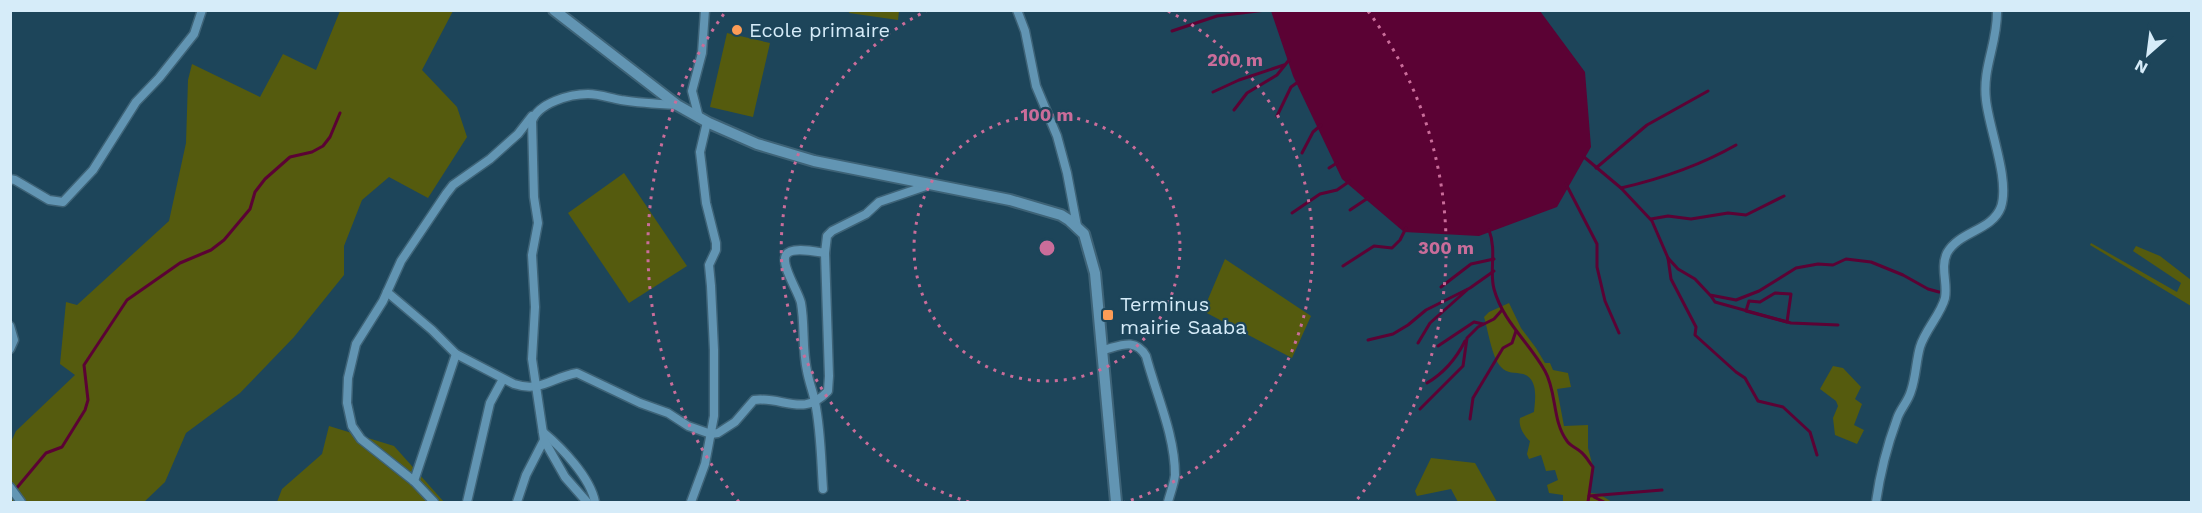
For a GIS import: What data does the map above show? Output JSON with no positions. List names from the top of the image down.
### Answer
{
  "places": {
    "other": ["Ecole primaire"],
    "transit": ["Terminus mairie Saaba"]
  },
  "north": "bottom left",
  "rings": ["200 m", "100 m", "300 m"]
}
